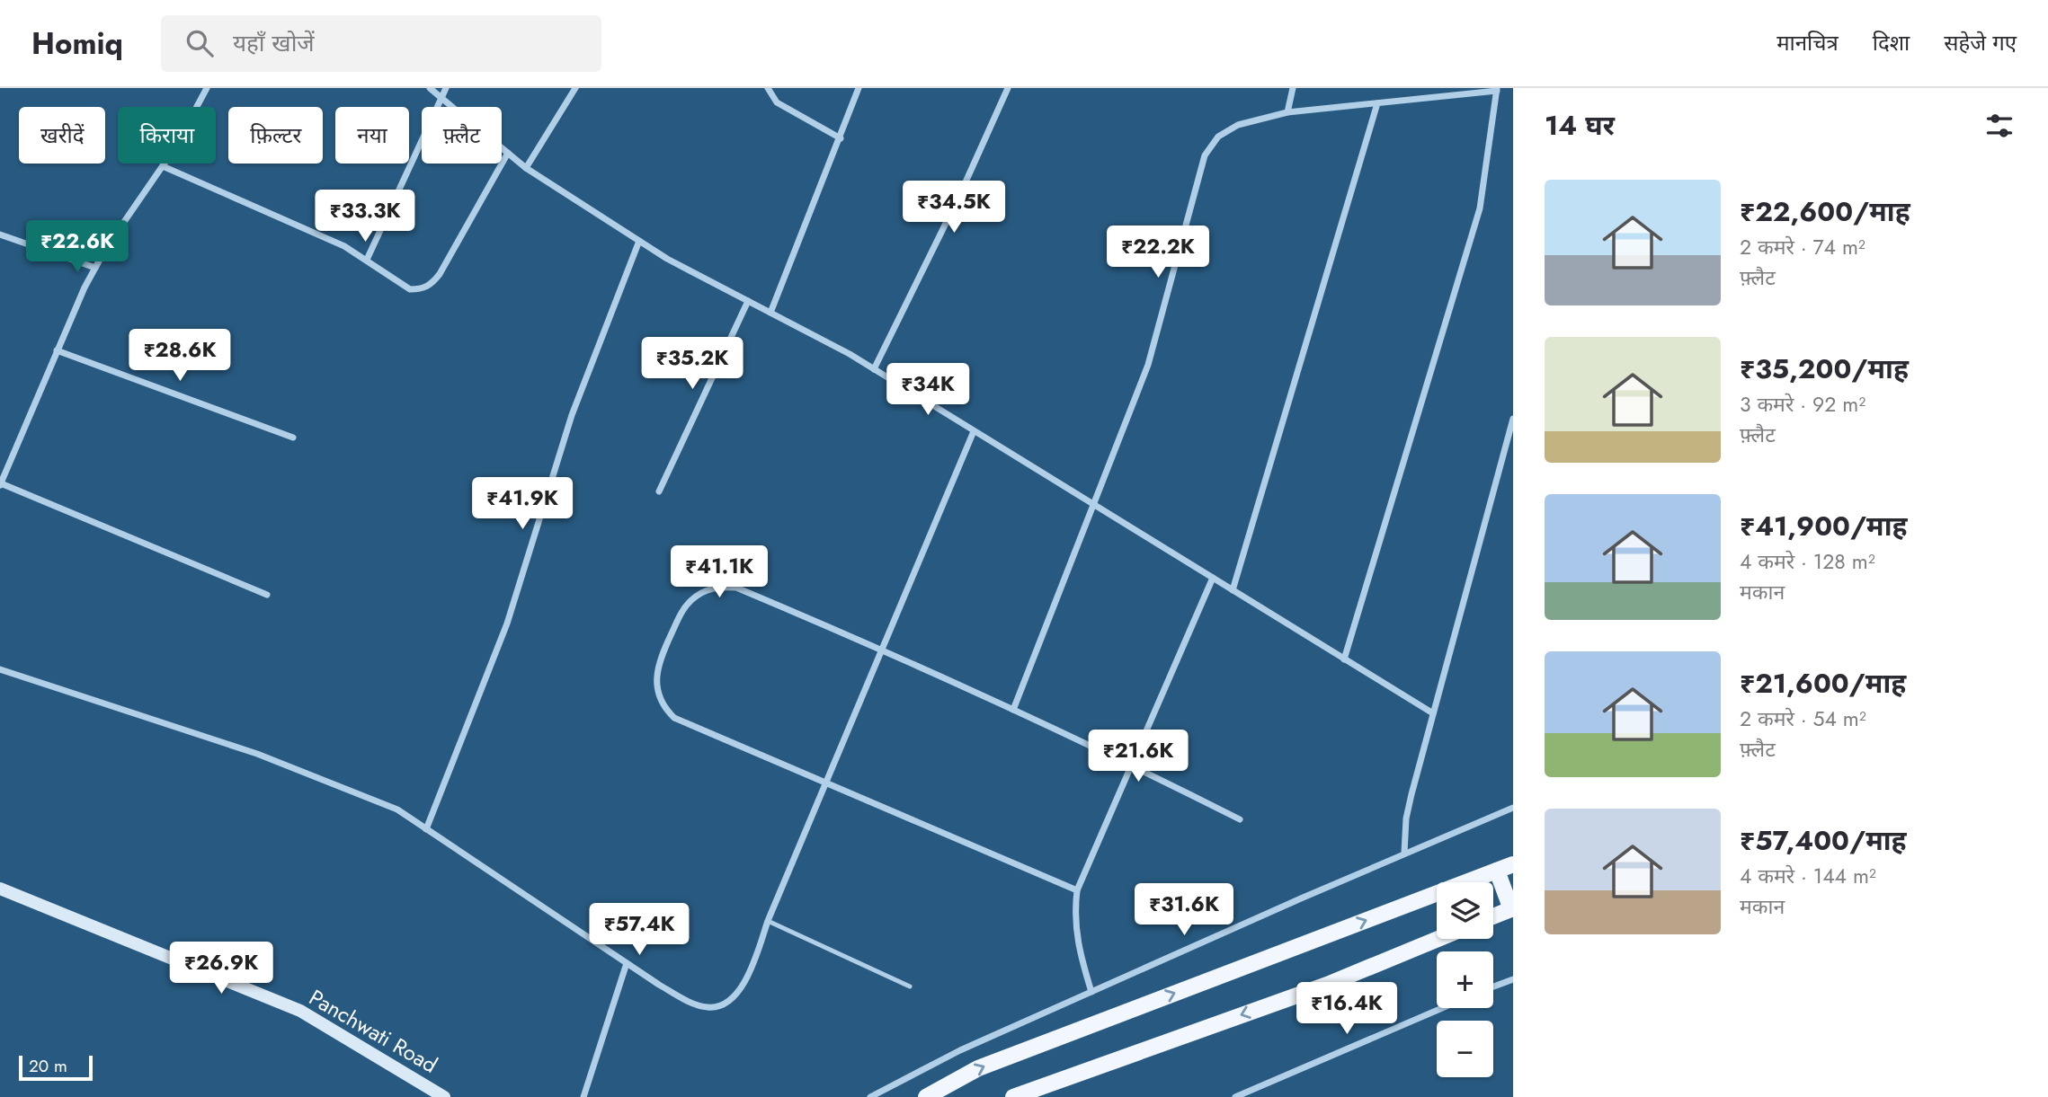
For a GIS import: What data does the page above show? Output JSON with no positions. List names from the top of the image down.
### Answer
{
  "streets": {
    "street": ["Panchwati Road"]
  },
  "scale_bar": "20 m",
  "page": {
    "header": "Homiq",
    "search": "यहाँ खोजें",
    "nav": ["मानचित्र", "दिशा", "सहेजे गए"],
    "heading": "14 घर",
    "chip": [
      "खरीदें",
      "किराया",
      "फ़िल्टर",
      "नया",
      "फ़्लैट"
    ],
    "list": [
      {
        "name": "₹22,600/माह",
        "note": "2 कमरे · 74 m² · फ़्लैट"
      },
      {
        "name": "₹35,200/माह",
        "note": "3 कमरे · 92 m² · फ़्लैट"
      },
      {
        "name": "₹41,900/माह",
        "note": "4 कमरे · 128 m² · मकान"
      },
      {
        "name": "₹21,600/माह",
        "note": "2 कमरे · 54 m² · फ़्लैट"
      },
      {
        "name": "₹57,400/माह",
        "note": "4 कमरे · 144 m² · मकान"
      }
    ],
    "price": [
      "₹34.5K",
      "₹33.3K",
      "₹22.6K",
      "₹22.2K",
      "₹28.6K",
      "₹35.2K",
      "₹34K",
      "₹41.9K",
      "₹41.1K",
      "₹21.6K",
      "₹31.6K",
      "₹57.4K",
      "₹26.9K",
      "₹16.4K"
    ],
    "map_buttons": ["+", "−"],
    "scale": "20 m"
  }
}
